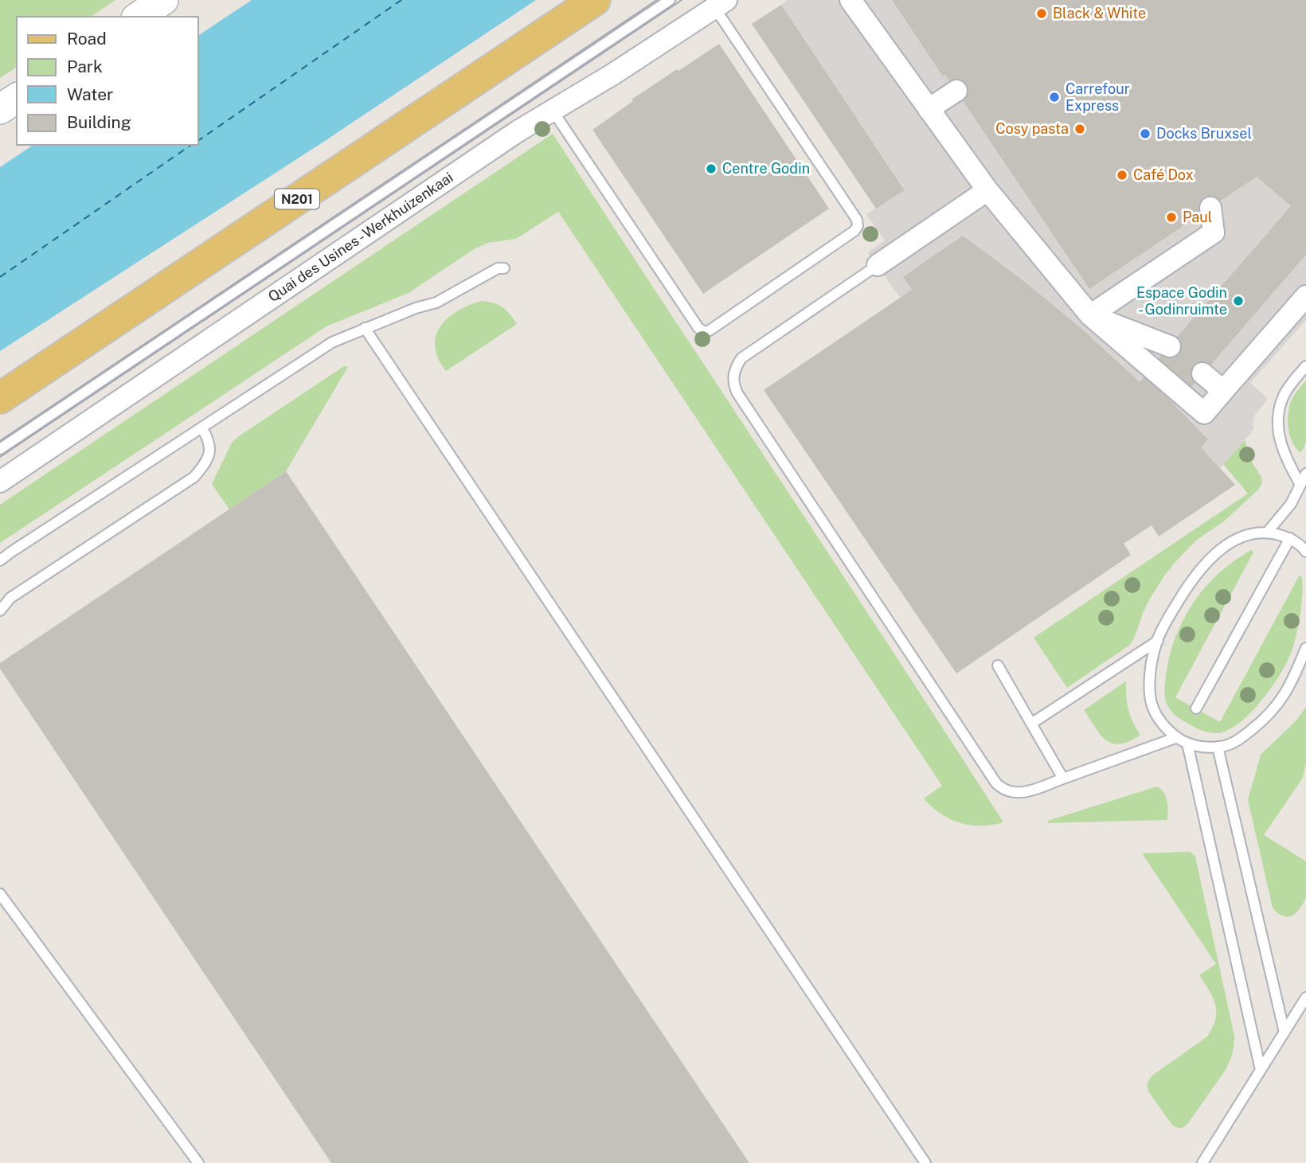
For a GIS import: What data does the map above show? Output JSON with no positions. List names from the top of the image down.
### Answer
{
  "streets": {
    "main road": ["N201"],
    "street": ["Quai des Usines - Werkhuizenkaai"]
  },
  "places": [
    "Black & White",
    "Carrefour Express",
    "Cosy pasta",
    "Docks Bruxsel",
    "Centre Godin",
    "Café Dox",
    "Paul",
    "Espace Godin - Godinruimte"
  ],
  "legend": [
    "Road",
    "Park",
    "Water",
    "Building"
  ]
}
